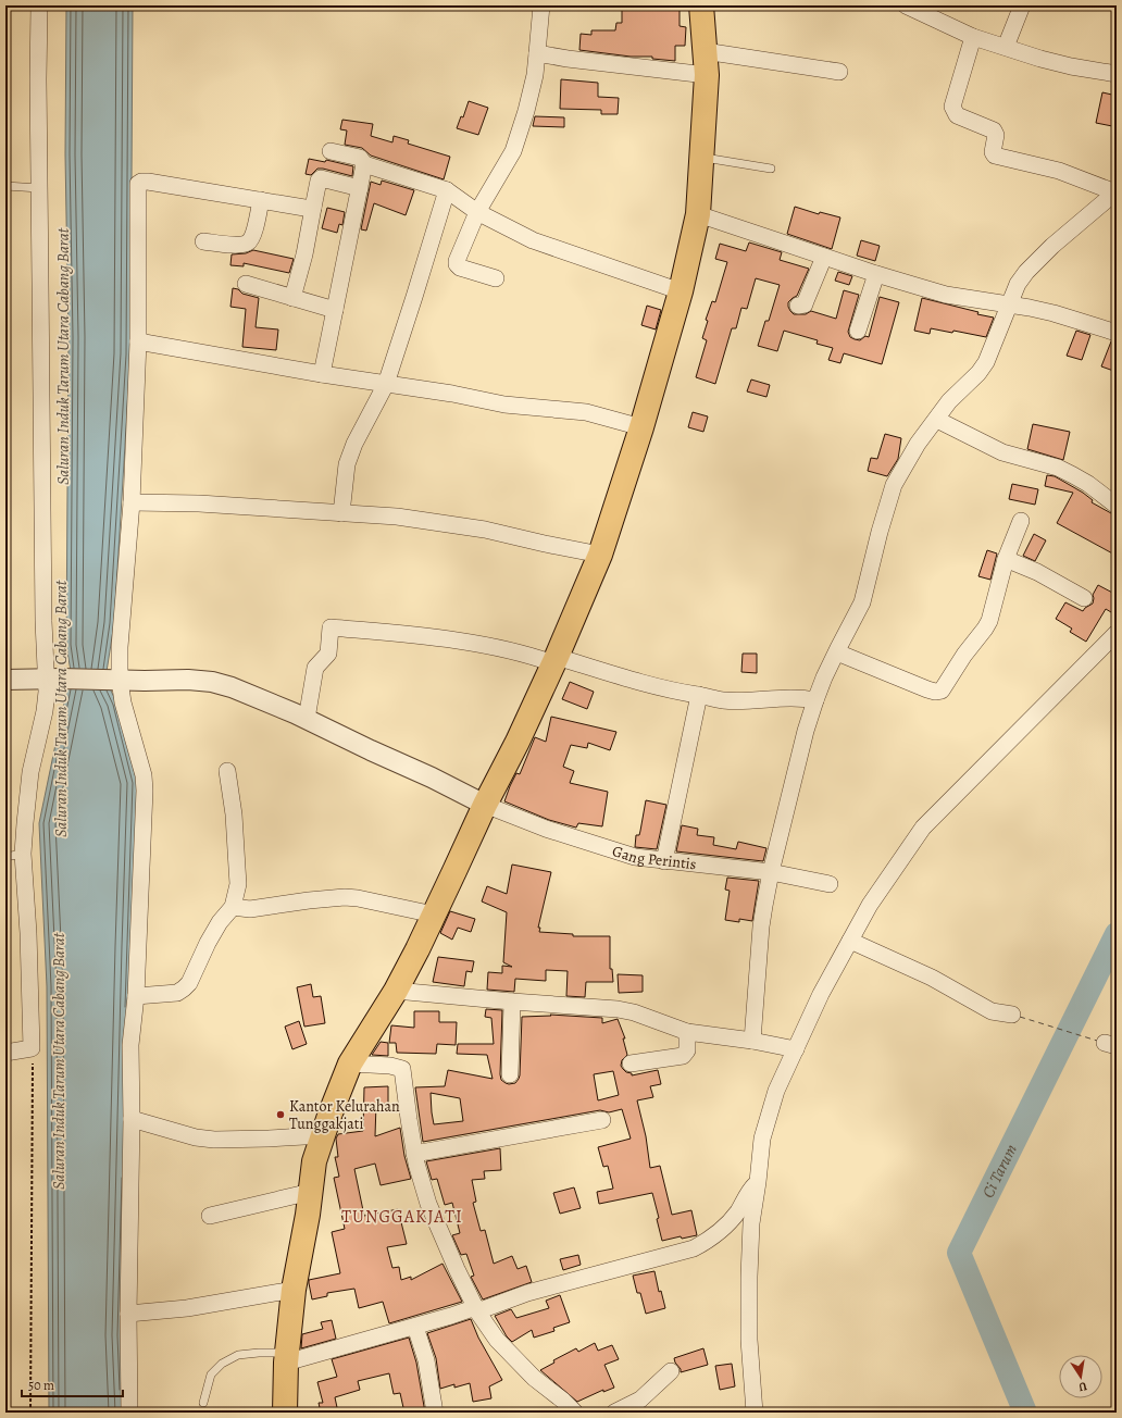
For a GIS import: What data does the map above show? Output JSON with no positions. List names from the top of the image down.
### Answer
{
  "streets": {
    "street": ["Gang Perintis"]
  },
  "districts": ["TUNGGAKJATI"],
  "water": ["Saluran Induk Tarum Utara Cabang Barat", "Ci Tarum"],
  "places": ["Kantor Kelurahan Tunggakjati"],
  "scale_bar": "50 m",
  "north": "bottom"
}
